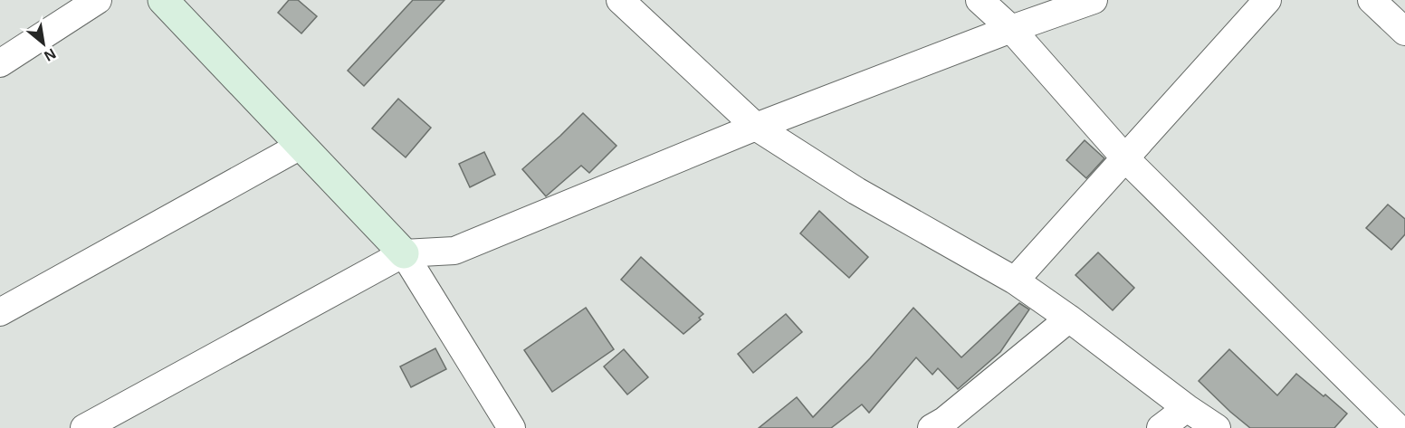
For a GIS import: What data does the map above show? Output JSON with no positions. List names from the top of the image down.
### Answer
{
  "north": "bottom right"
}
